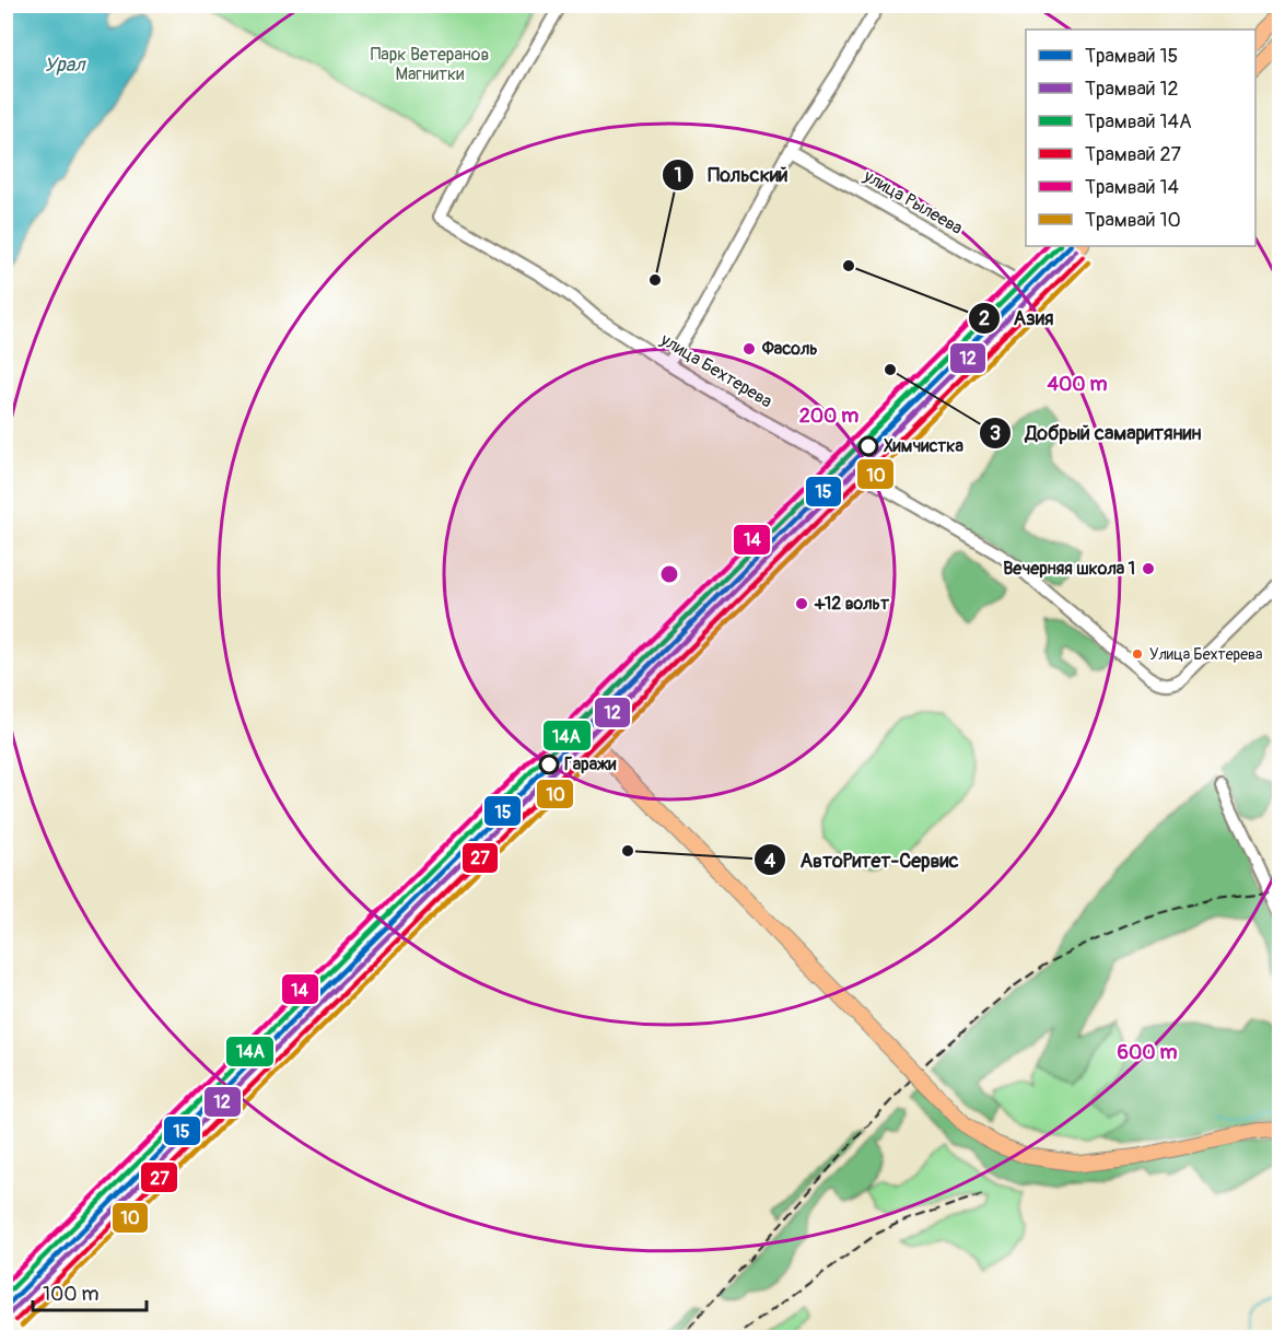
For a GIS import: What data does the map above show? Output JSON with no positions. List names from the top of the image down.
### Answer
{
  "streets": {
    "main road": ["улица Бехтерева"],
    "street": ["улица Рылеева"]
  },
  "water": ["Урал"],
  "parks": ["Парк Ветеранов Магнитки"],
  "places": [
    "Азия",
    "Польский",
    "Фасоль",
    "Добрый самаритянин",
    "Химчистка",
    "Вечерняя школа 1",
    "+12 вольт",
    "Улица Бехтерева",
    "Гаражи",
    "АвтоРитет-Сервис"
  ],
  "lines": [
    "tram line 15",
    "tram line 14А",
    "tram line 14",
    "tram line 12",
    "tram line 27",
    "tram line 10"
  ],
  "legend": [
    "Трамвай 15",
    "Трамвай 12",
    "Трамвай 14А",
    "Трамвай 27",
    "Трамвай 14",
    "Трамвай 10"
  ],
  "scale_bar": "100 m",
  "rings": ["400 m", "200 m", "600 m"]
}
